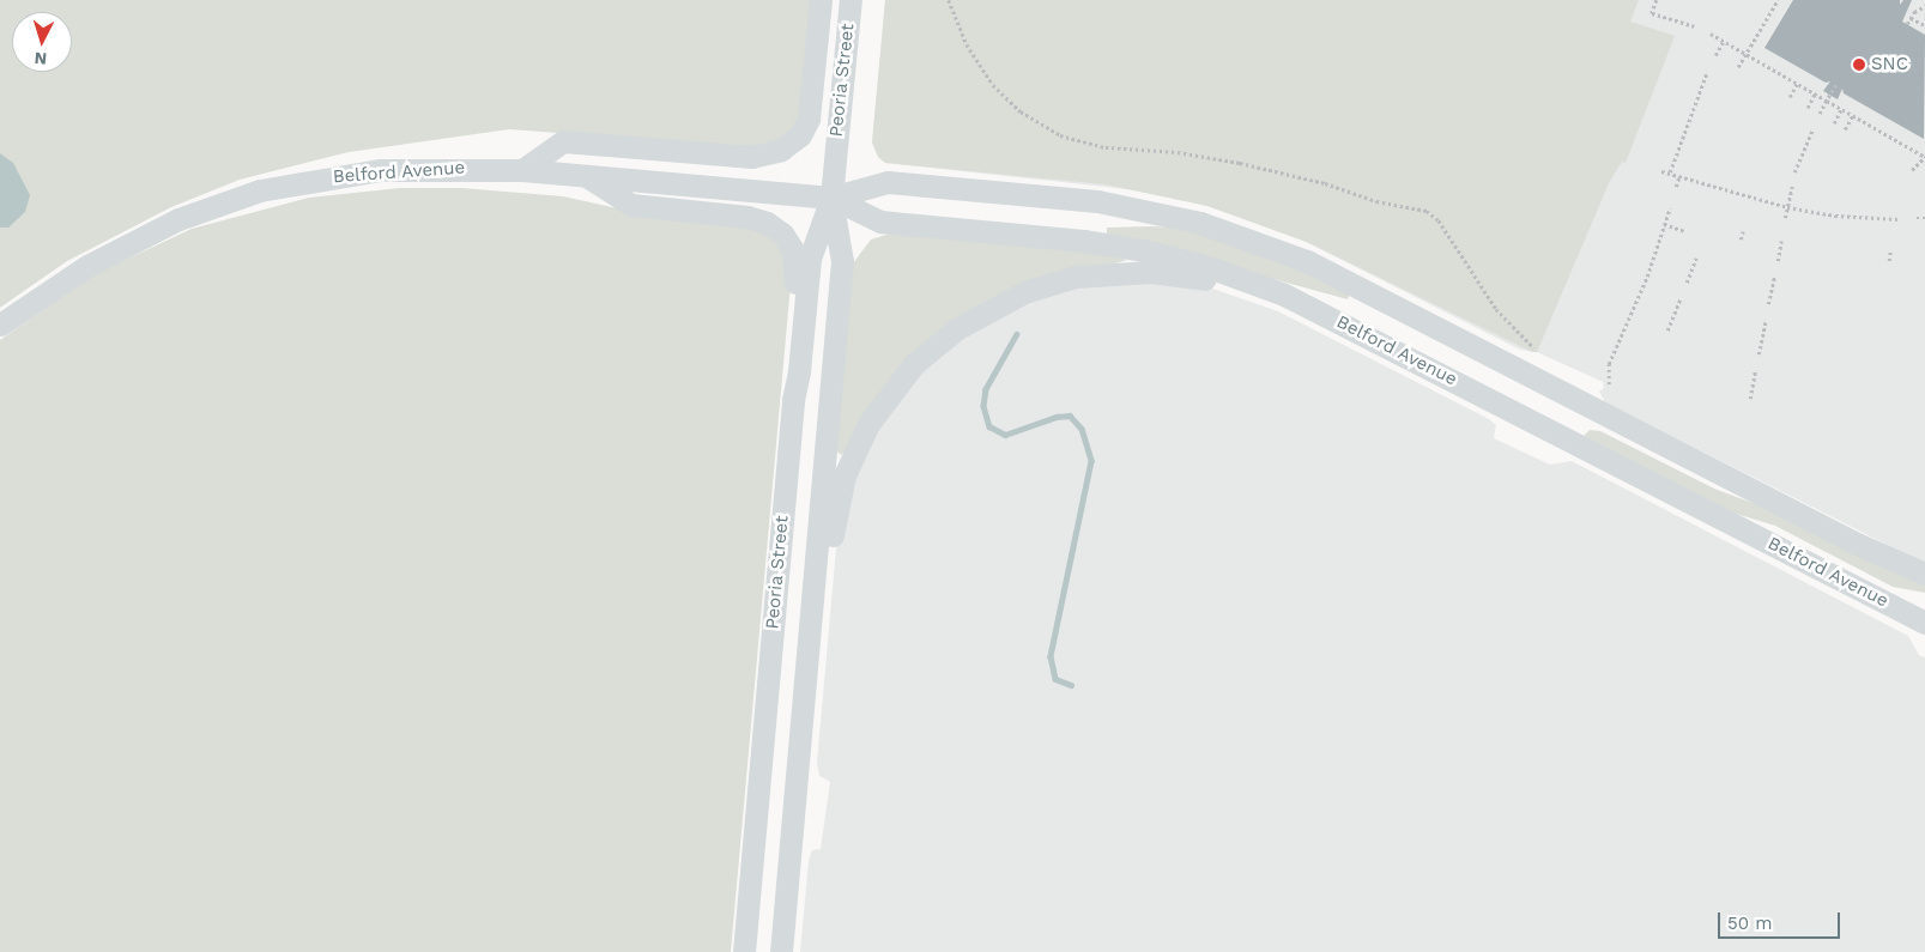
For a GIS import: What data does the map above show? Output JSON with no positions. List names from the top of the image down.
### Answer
{
  "streets": {
    "main road": ["Peoria Street", "Belford Avenue"]
  },
  "crossings": [
    ["Peoria Street", "Belford Avenue"]
  ],
  "places": ["SNC"],
  "scale_bar": "50 m",
  "north": "bottom"
}
